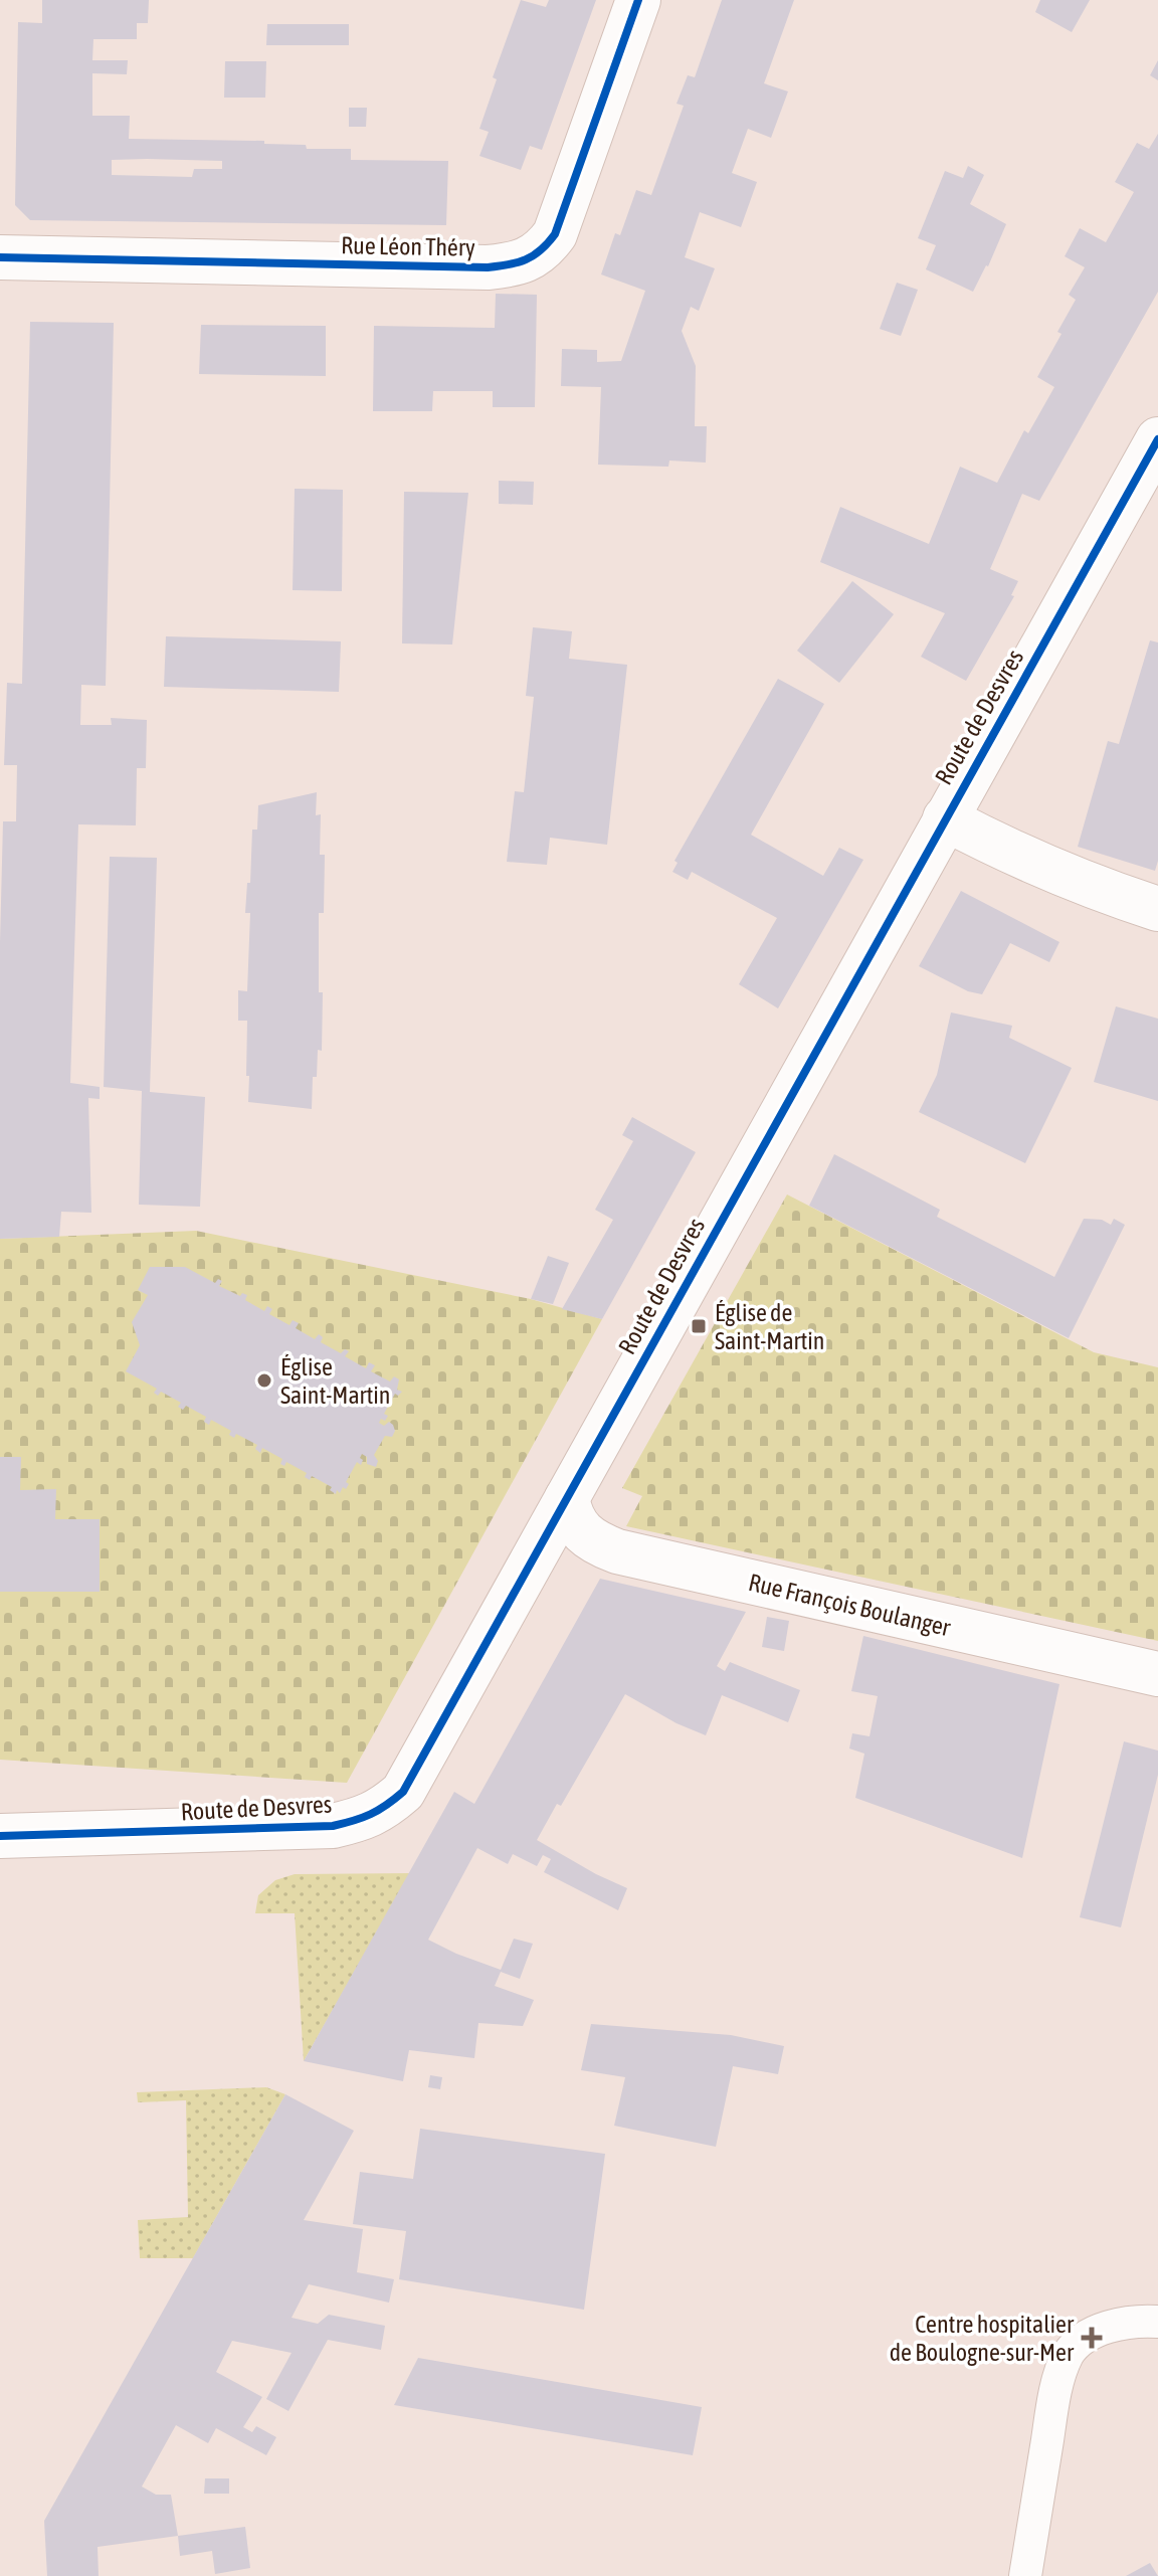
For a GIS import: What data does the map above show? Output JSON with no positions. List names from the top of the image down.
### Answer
{
  "streets": {
    "street": ["Rue Léon Théry", "Route de Desvres", "Rue François Boulanger"]
  },
  "crossings": [
    ["Route de Desvres", "Rue François Boulanger"]
  ],
  "places": {
    "transit": ["Église de Saint-Martin"],
    "other": ["Église Saint-Martin"],
    "health": ["Centre hospitalier de Boulogne-sur-Mer"]
  }
}
